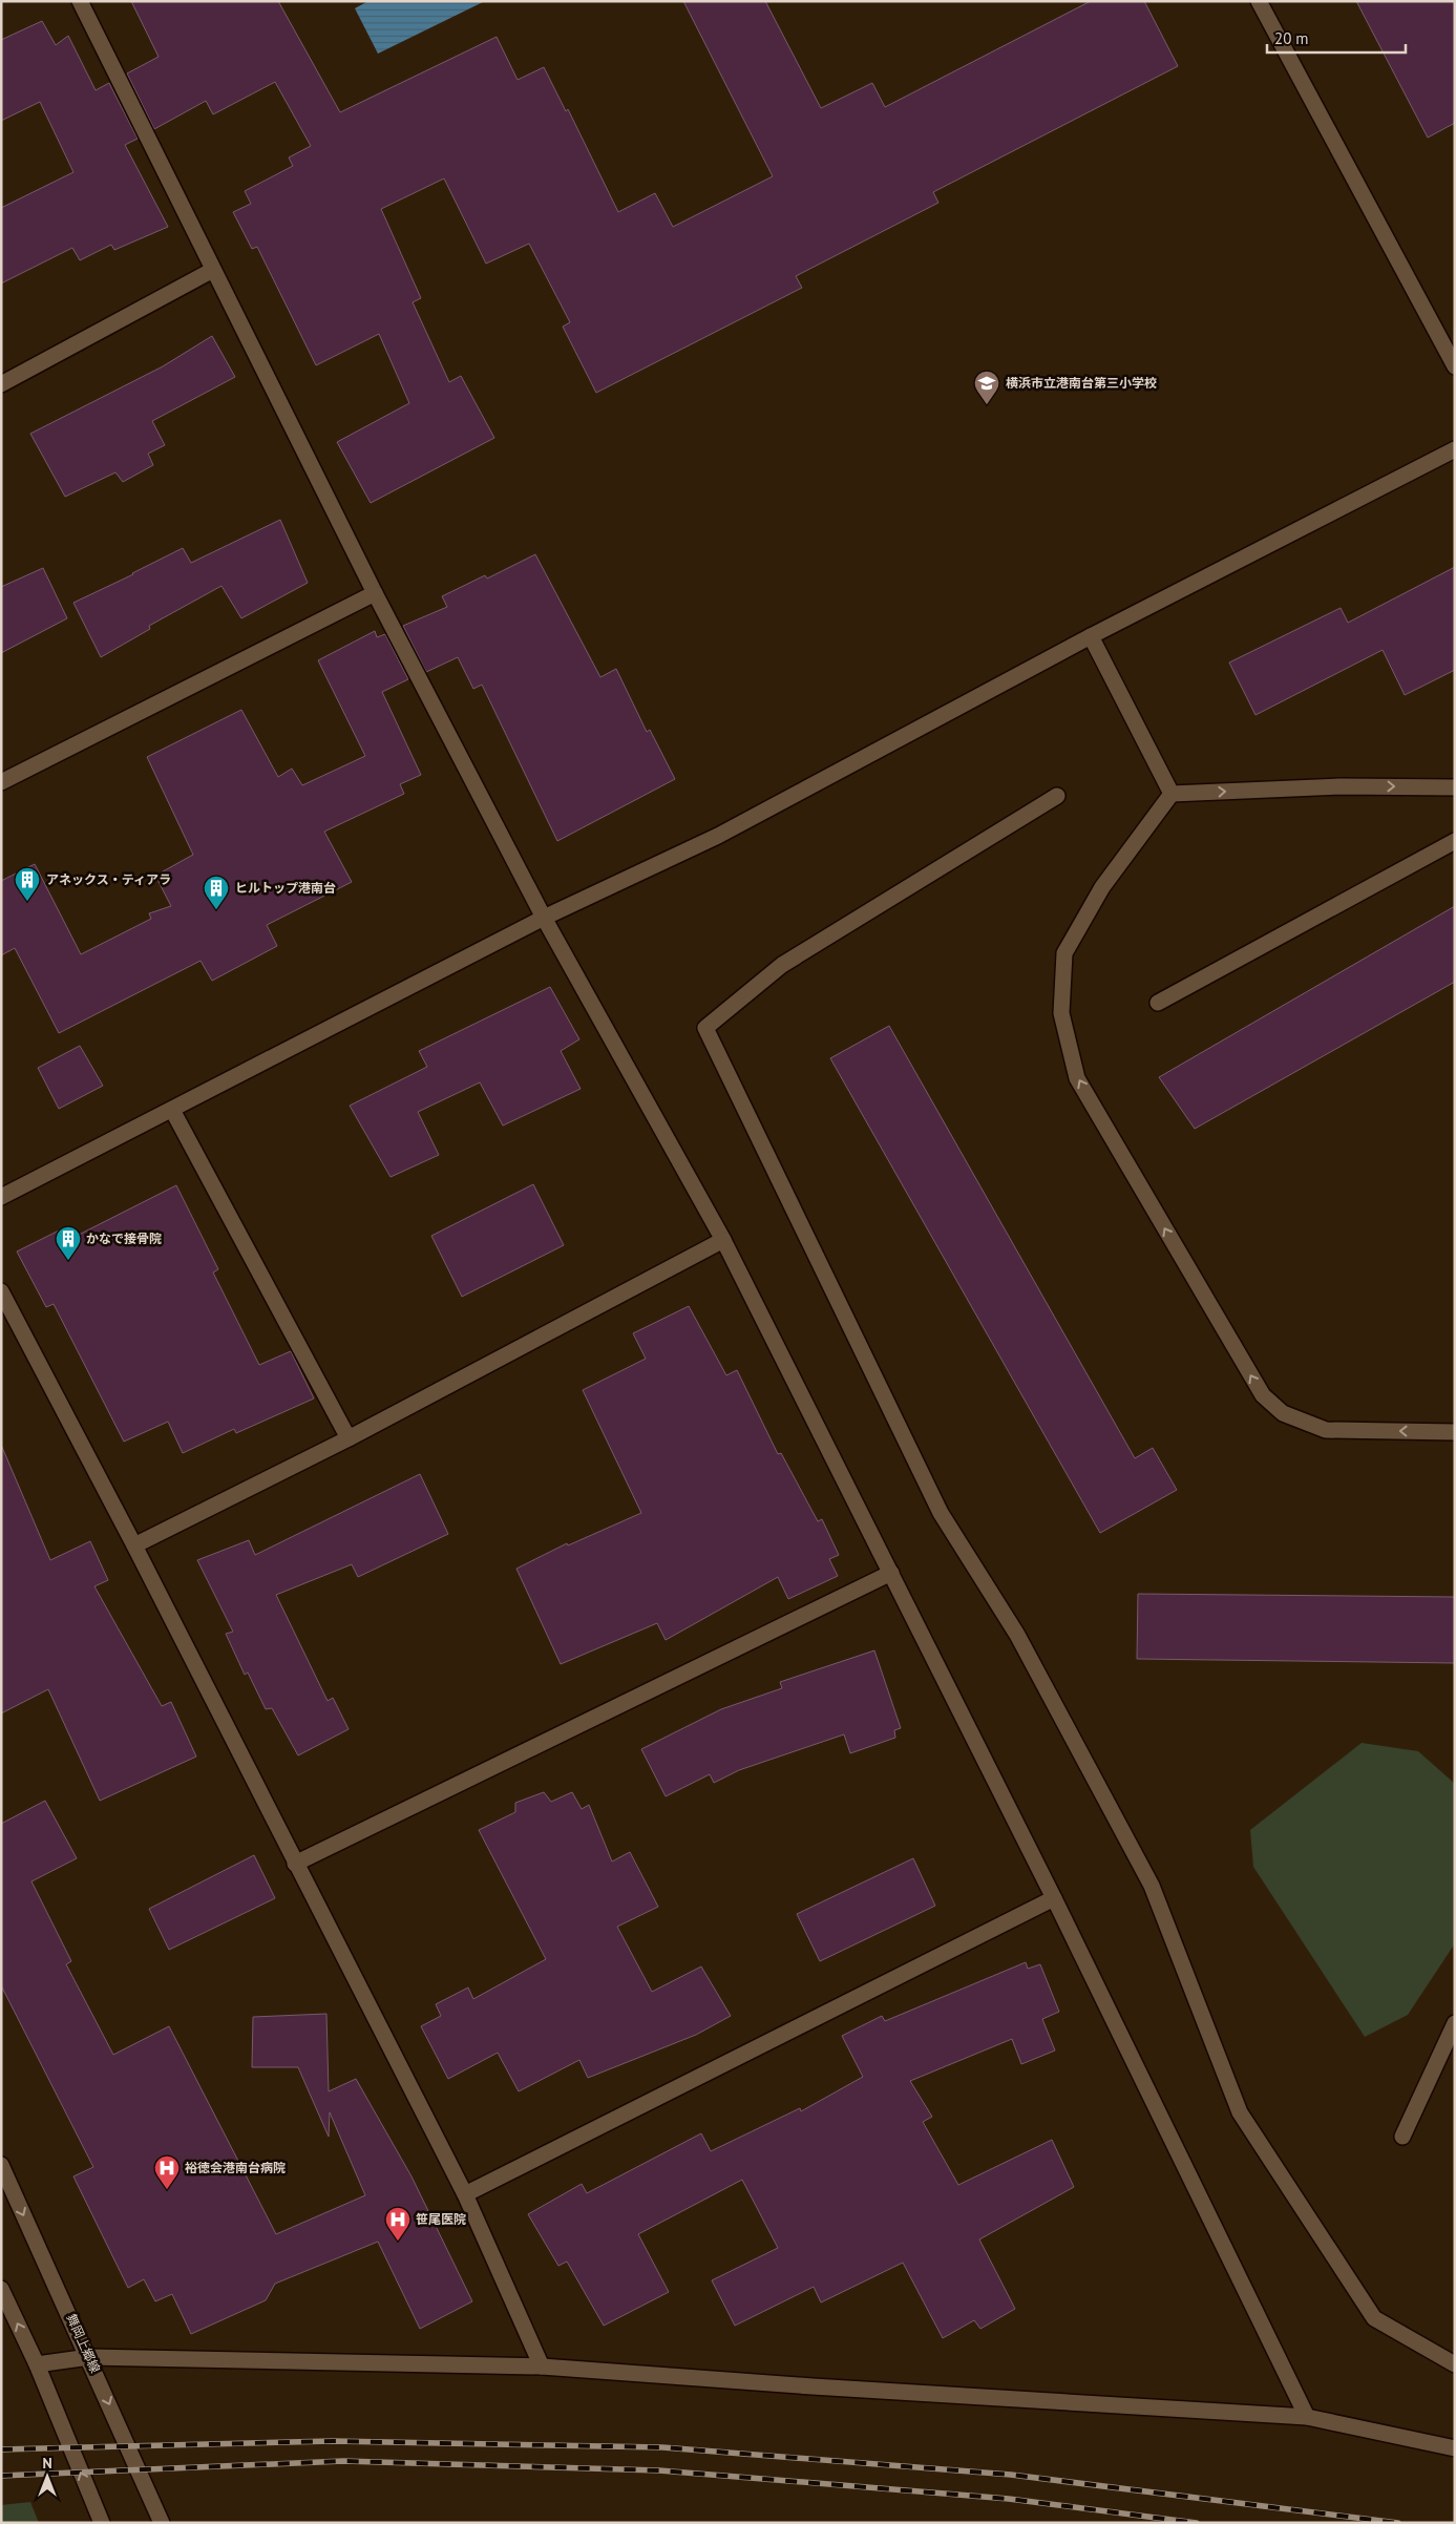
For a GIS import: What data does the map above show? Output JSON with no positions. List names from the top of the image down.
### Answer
{
  "streets": {
    "street": ["舞岡上郷線"]
  },
  "places": {
    "school or university": ["横浜市立港南台第三小学校"],
    "building": ["アネックス・ティアラ", "ヒルトップ港南台", "かなで接骨院"],
    "hospital": ["裕徳会港南台病院", "笹尾医院"]
  },
  "scale_bar": "20 m",
  "north": "top"
}
